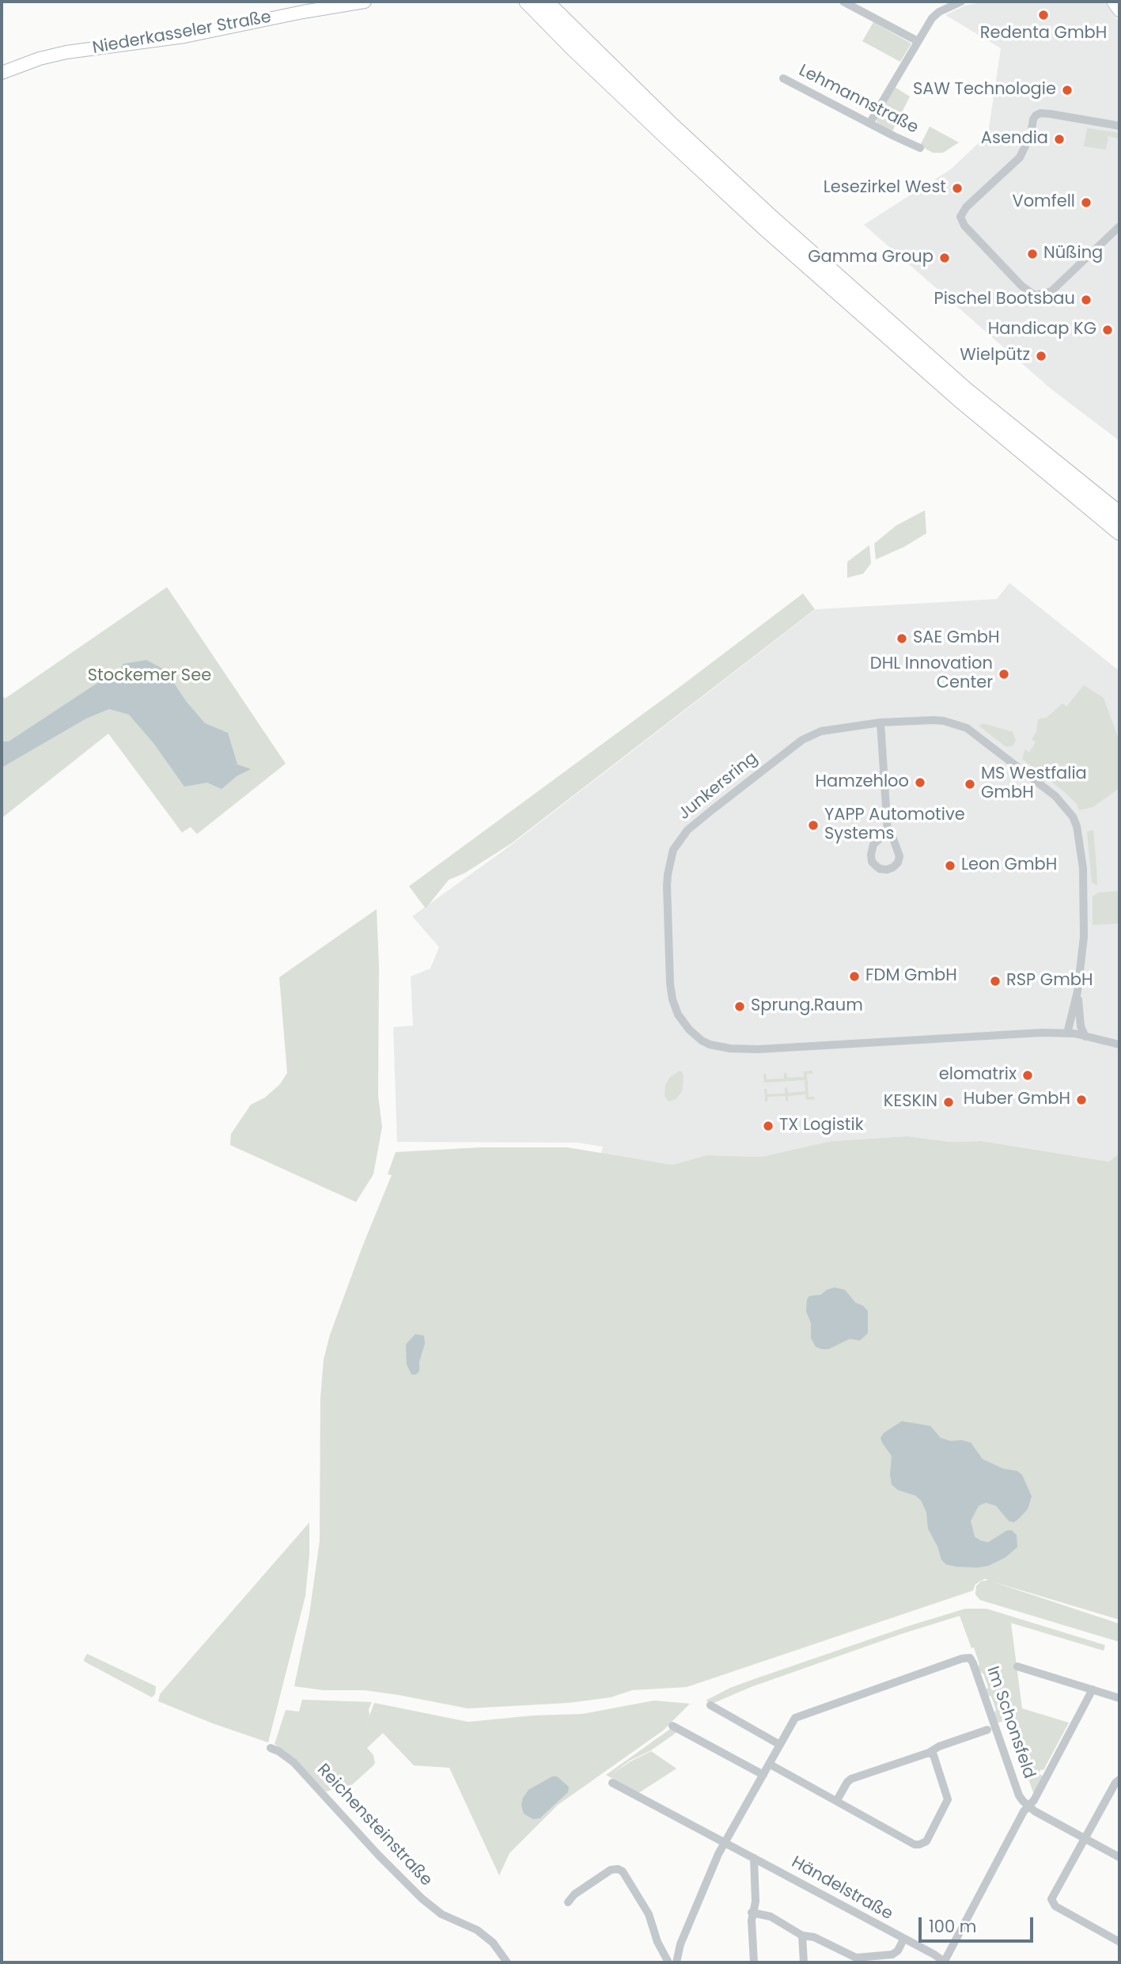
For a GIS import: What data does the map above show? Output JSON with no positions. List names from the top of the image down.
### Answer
{
  "streets": {
    "main road": ["Niederkasseler Straße"],
    "street": [
      "Lehmannstraße",
      "Junkersring",
      "Im Schonsfeld",
      "Reichensteinstraße",
      "Händelstraße"
    ]
  },
  "crossings": [
    ["Im Schonsfeld", "Händelstraße"]
  ],
  "parks": ["Stockemer See"],
  "places": [
    "Redenta GmbH",
    "SAW Technologie",
    "Asendia",
    "Lesezirkel West",
    "Vomfell",
    "Nüßing",
    "Gamma Group",
    "Pischel Bootsbau",
    "Handicap KG",
    "Wielpütz",
    "SAE GmbH",
    "DHL Innovation Center",
    "Hamzehloo",
    "MS Westfalia GmbH",
    "YAPP Automotive Systems",
    "Leon GmbH",
    "FDM GmbH",
    "RSP GmbH",
    "Sprung.Raum",
    "elomatrix",
    "Huber GmbH",
    "KESKIN",
    "TX Logistik"
  ],
  "scale_bar": "100 m"
}
